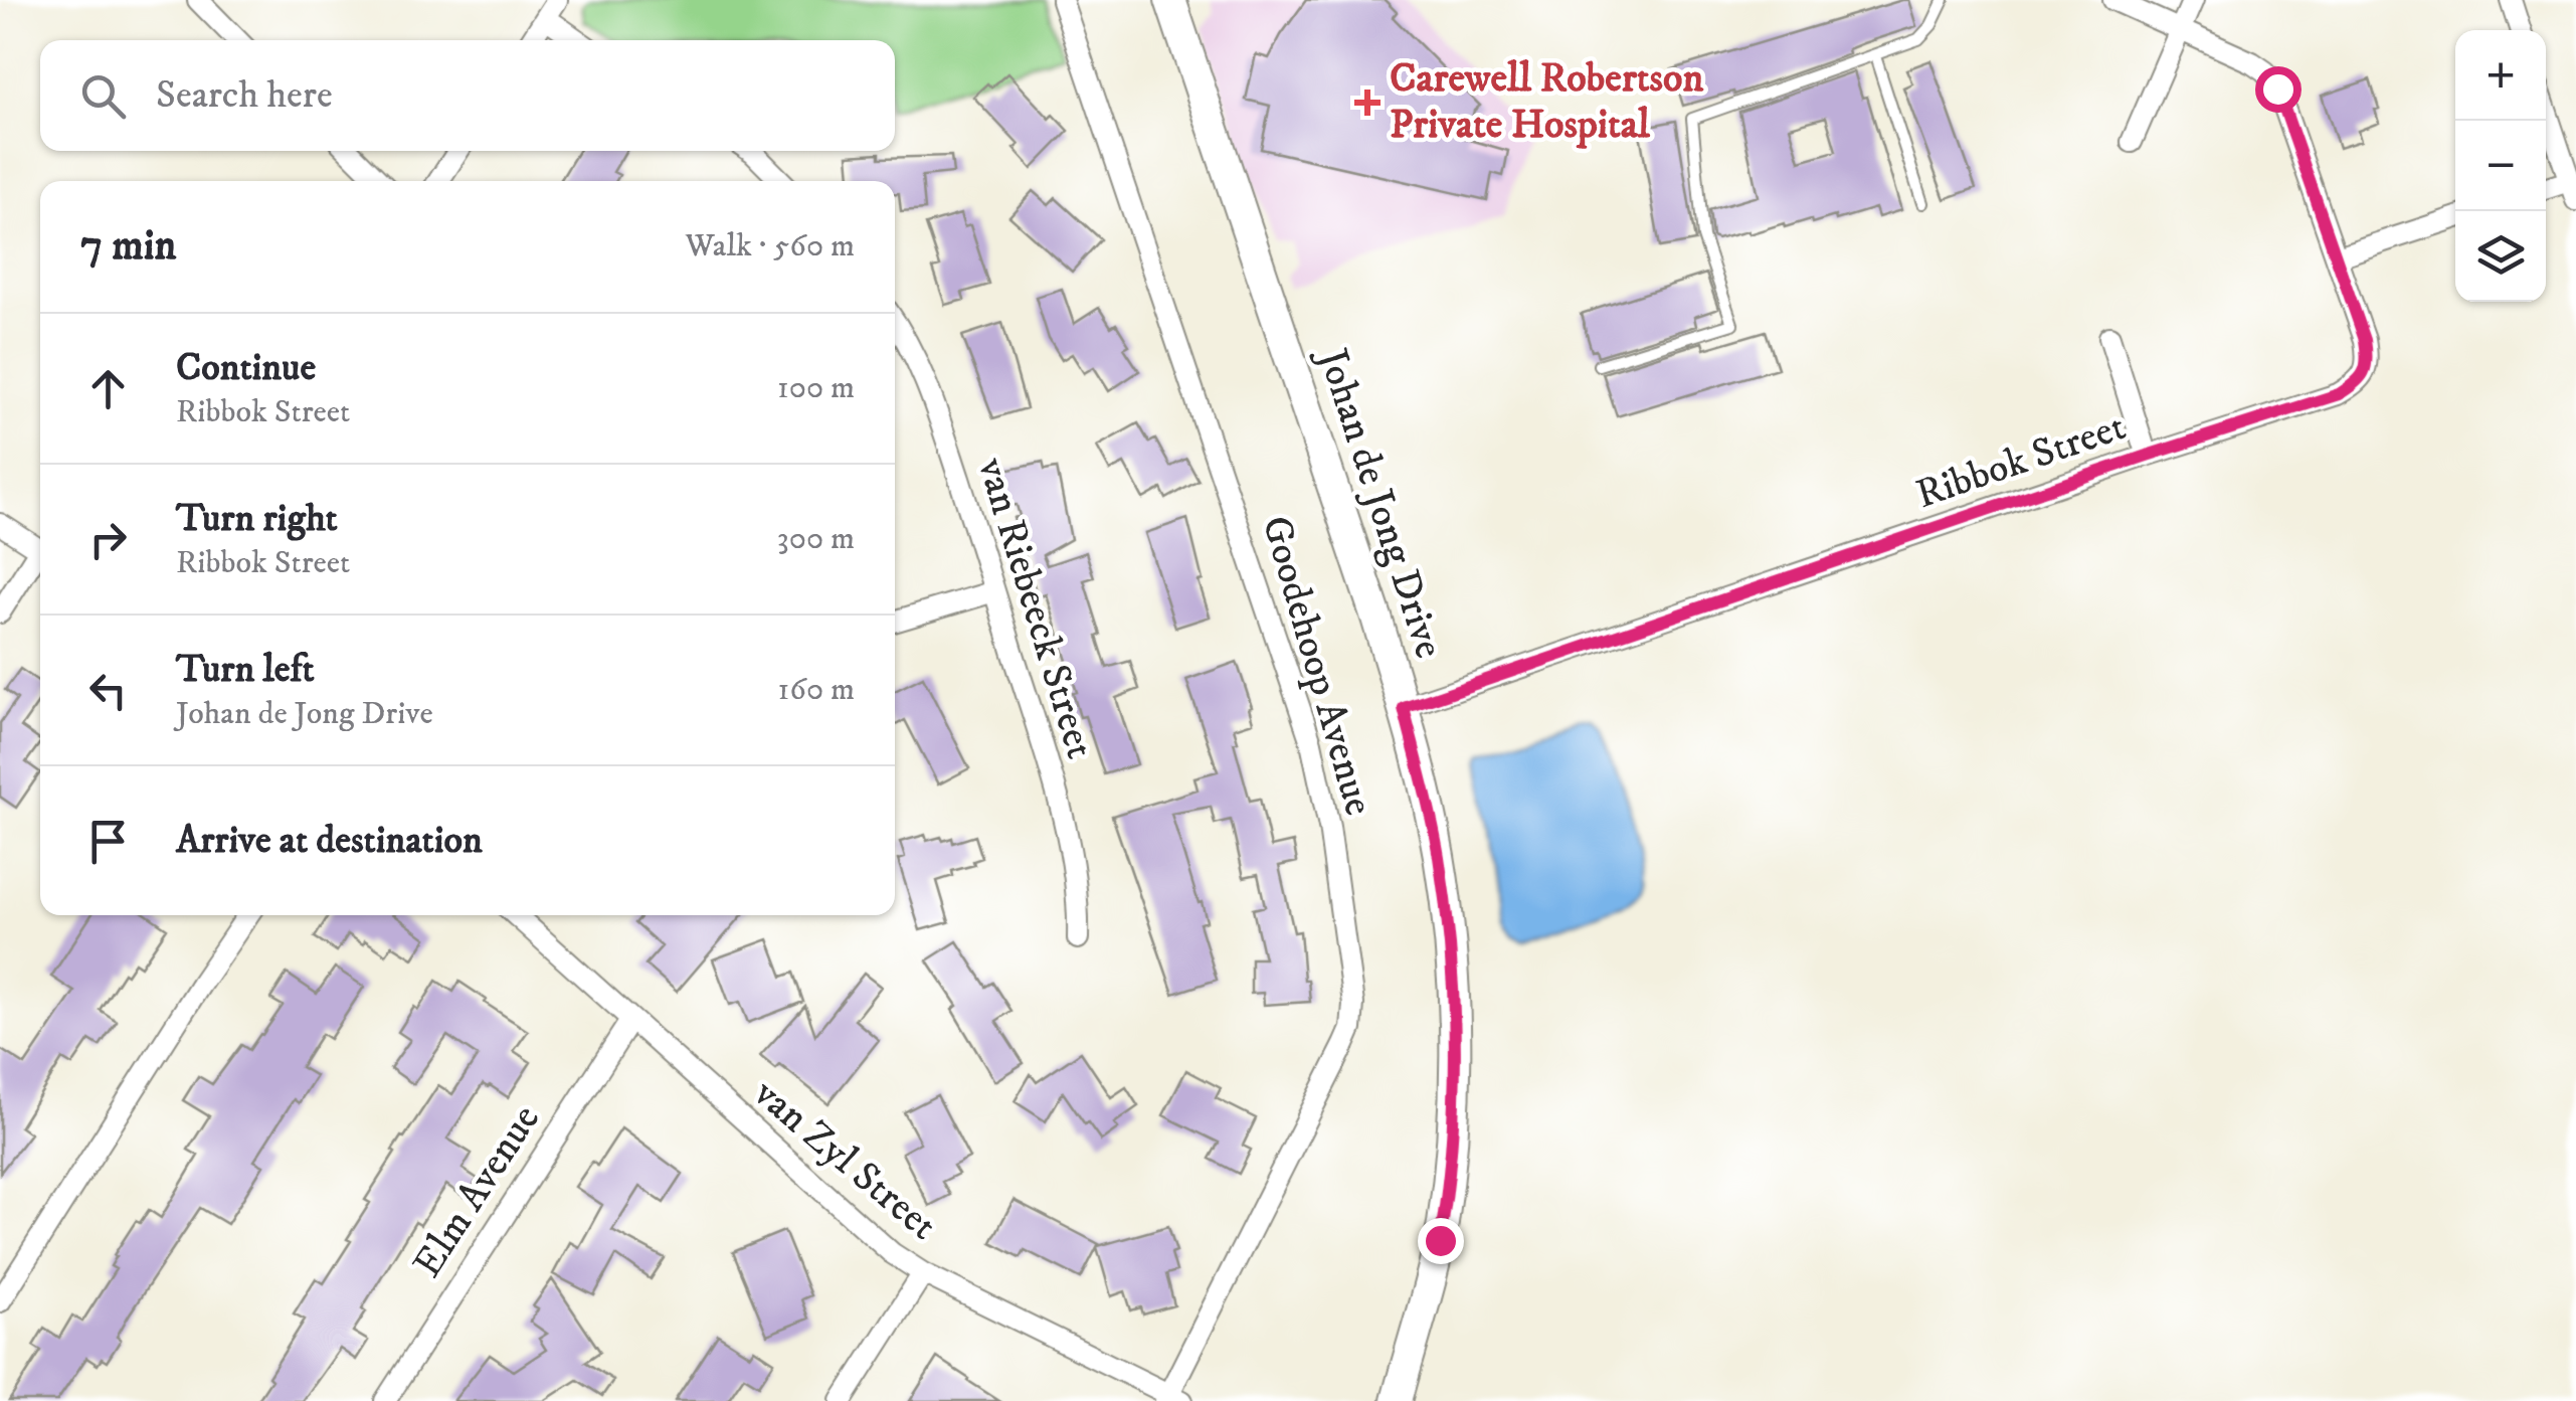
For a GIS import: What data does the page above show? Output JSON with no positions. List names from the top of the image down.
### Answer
{
  "streets": {
    "street": [
      "Ribbok Street",
      "Johan de Jong Drive",
      "van Riebeeck Street",
      "Goodehoop Avenue",
      "van Zyl Street",
      "Elm Avenue"
    ]
  },
  "crossings": [
    ["Ribbok Street", "Johan de Jong Drive"],
    ["Goodehoop Avenue", "van Zyl Street"],
    ["van Zyl Street", "Elm Avenue"]
  ],
  "places": {
    "health": ["Carewell Robertson Private Hospital"]
  },
  "page": {
    "map_buttons": ["+", "−"],
    "search": "Search here",
    "heading": ["7 min", "Walk · 560 m"],
    "list": [
      ["Continue", "Ribbok Street", "100 m"],
      ["Turn right", "Ribbok Street", "300 m"],
      ["Turn left", "Johan de Jong Drive", "160 m"],
      "Arrive at destination"
    ]
  }
}
